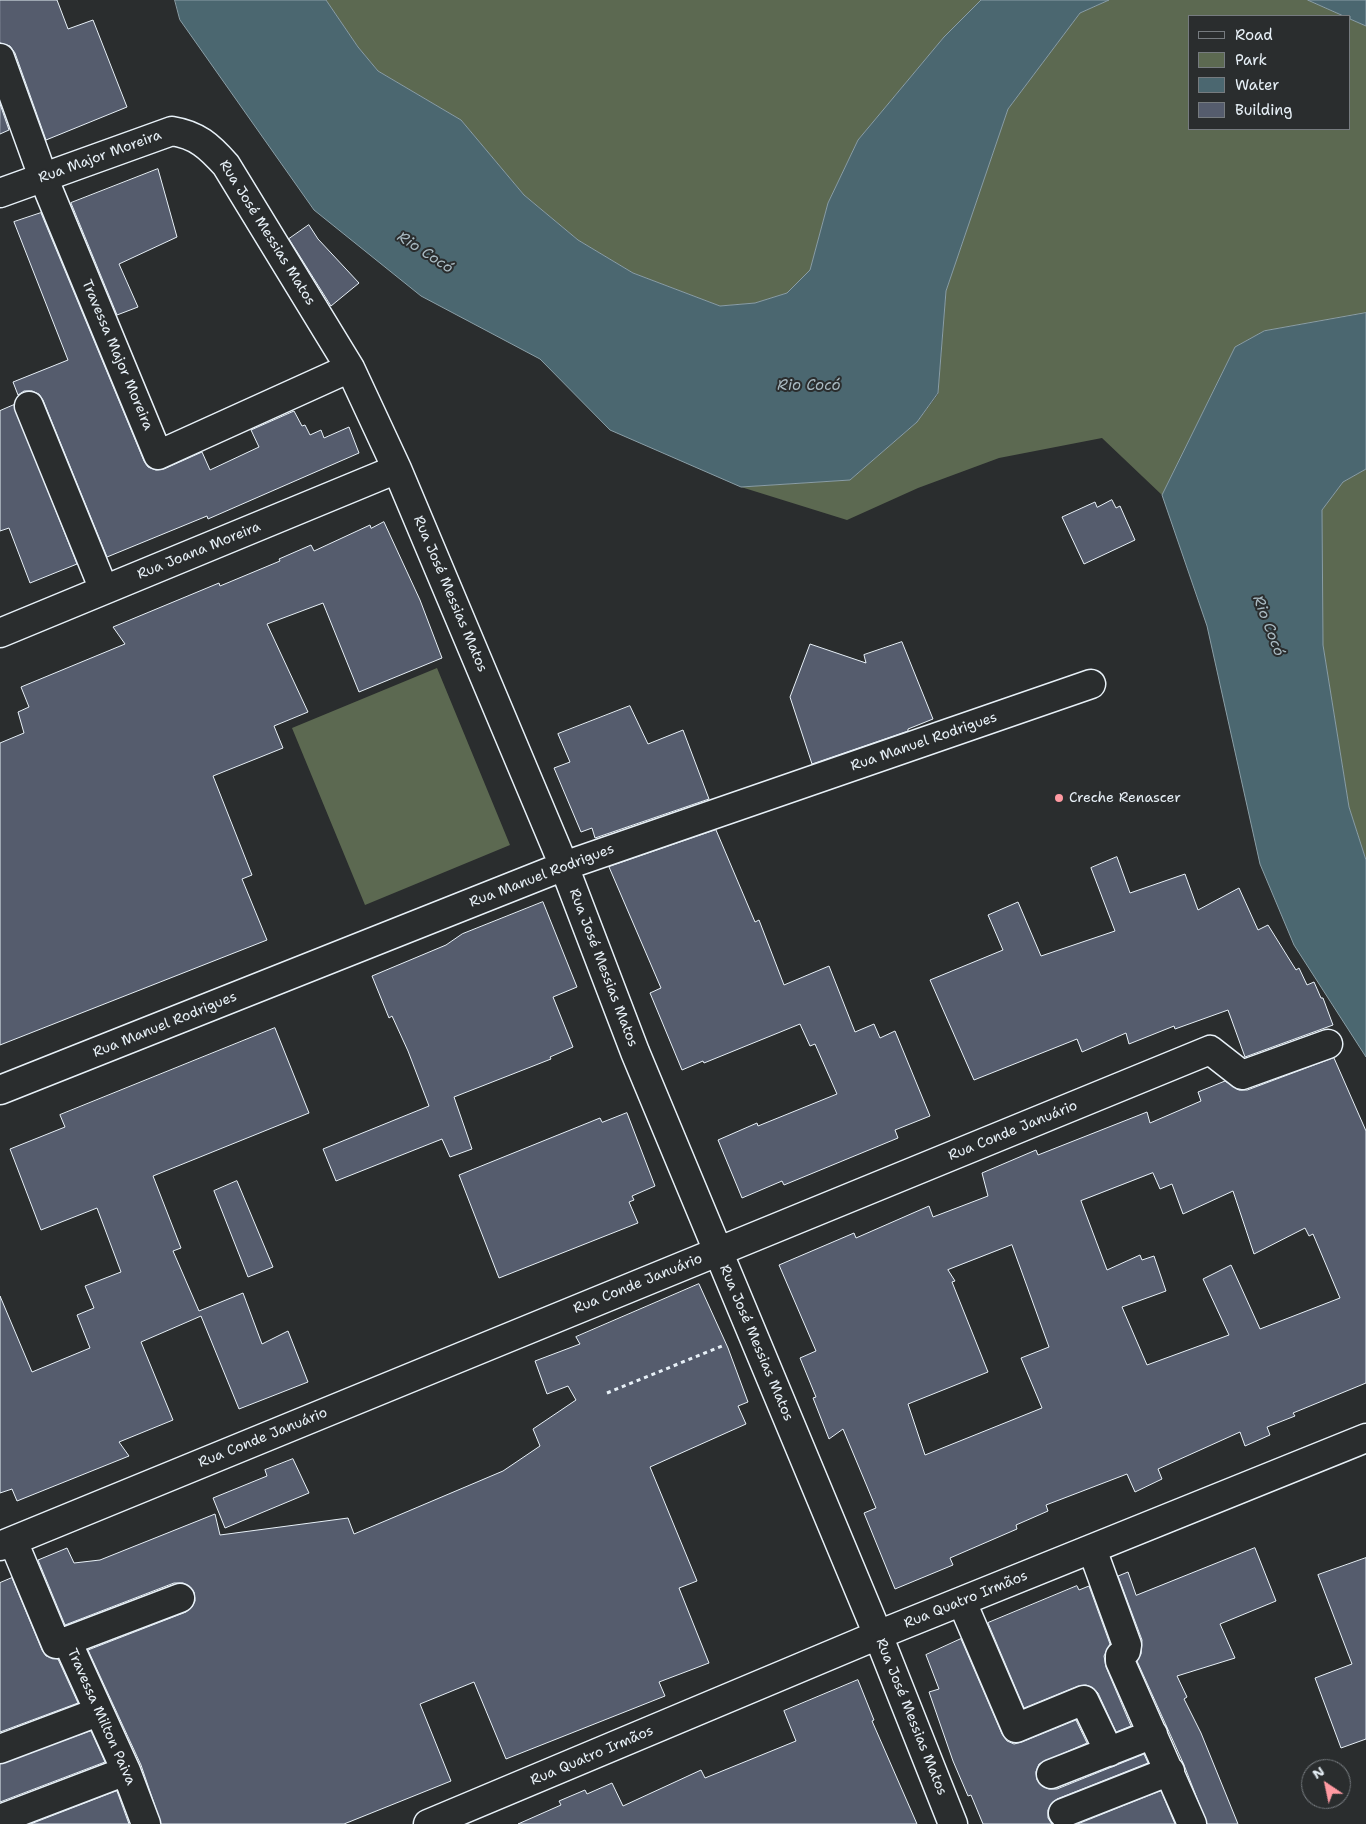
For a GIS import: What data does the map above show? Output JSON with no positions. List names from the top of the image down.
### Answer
{
  "streets": {
    "street": [
      "Rua Major Moreira",
      "Rua José Messias Matos",
      "Travessa Major Moreira",
      "Rua Joana Moreira",
      "Rua Manuel Rodrigues",
      "Rua Conde Januário",
      "Rua Quatro Irmãos",
      "Travessa Milton Paiva"
    ]
  },
  "crossings": [
    ["Rua Major Moreira", "Rua José Messias Matos"],
    ["Rua Major Moreira", "Travessa Major Moreira"],
    ["Rua José Messias Matos", "Travessa Major Moreira"],
    ["Rua José Messias Matos", "Rua Joana Moreira"],
    ["Rua José Messias Matos", "Rua Manuel Rodrigues"],
    ["Rua José Messias Matos", "Rua Conde Januário"],
    ["Rua José Messias Matos", "Rua Quatro Irmãos"],
    ["Rua Conde Januário", "Travessa Milton Paiva"]
  ],
  "water": ["Rio Cocó"],
  "places": ["Creche Renascer"],
  "legend": [
    "Road",
    "Park",
    "Water",
    "Building"
  ],
  "north": "top left"
}
